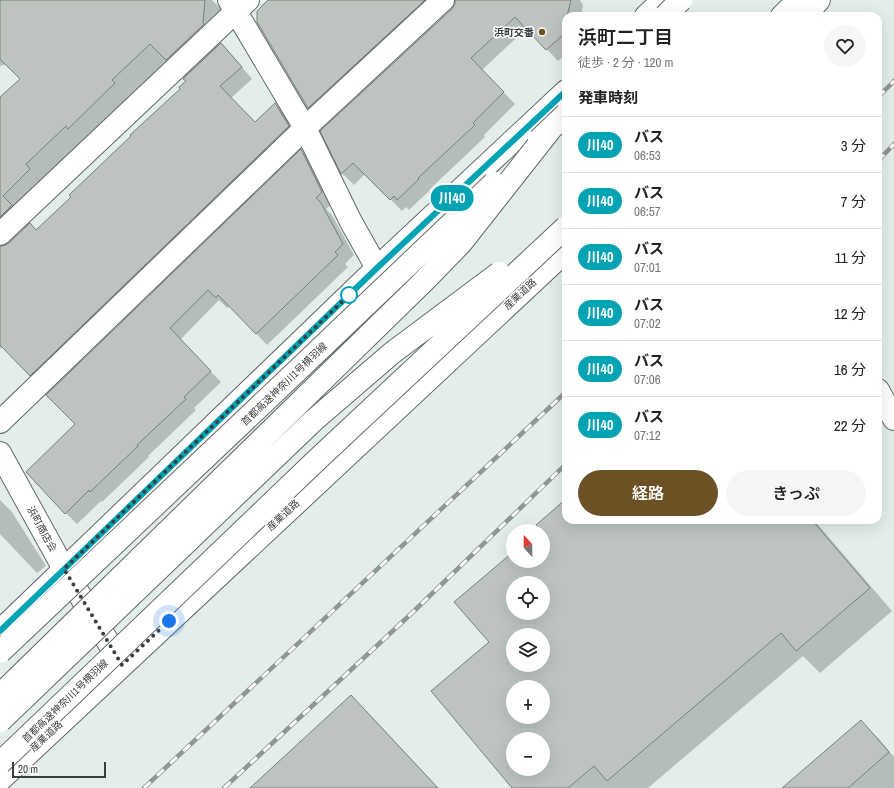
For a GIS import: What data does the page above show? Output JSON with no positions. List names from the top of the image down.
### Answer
{
  "streets": {
    "main road": ["産業道路", "首都高速神奈川1号横羽線", "浜町商店会"]
  },
  "crossings": [
    ["産業道路", "浜町商店会"]
  ],
  "places": ["浜町交番"],
  "lines": ["bus line 川40"],
  "scale_bar": "20 m",
  "north": "top",
  "page": {
    "on_map": "川40",
    "heading": [
      ["浜町二丁目", "徒歩 · 2 分 · 120 m"],
      "発車時刻"
    ],
    "list": [
      {
        "mark": "川40",
        "name": "バス",
        "note": "06:53",
        "value": "3 分"
      },
      {
        "mark": "川40",
        "name": "バス",
        "note": "06:57",
        "value": "7 分"
      },
      {
        "mark": "川40",
        "name": "バス",
        "note": "07:01",
        "value": "11 分"
      },
      {
        "mark": "川40",
        "name": "バス",
        "note": "07:02",
        "value": "12 分"
      },
      {
        "mark": "川40",
        "name": "バス",
        "note": "07:06",
        "value": "16 分"
      },
      {
        "mark": "川40",
        "name": "バス",
        "note": "07:12",
        "value": "22 分"
      }
    ],
    "buttons": ["経路", "きっぷ"],
    "map_buttons": ["+", "−"],
    "scale": "20 m"
  }
}
